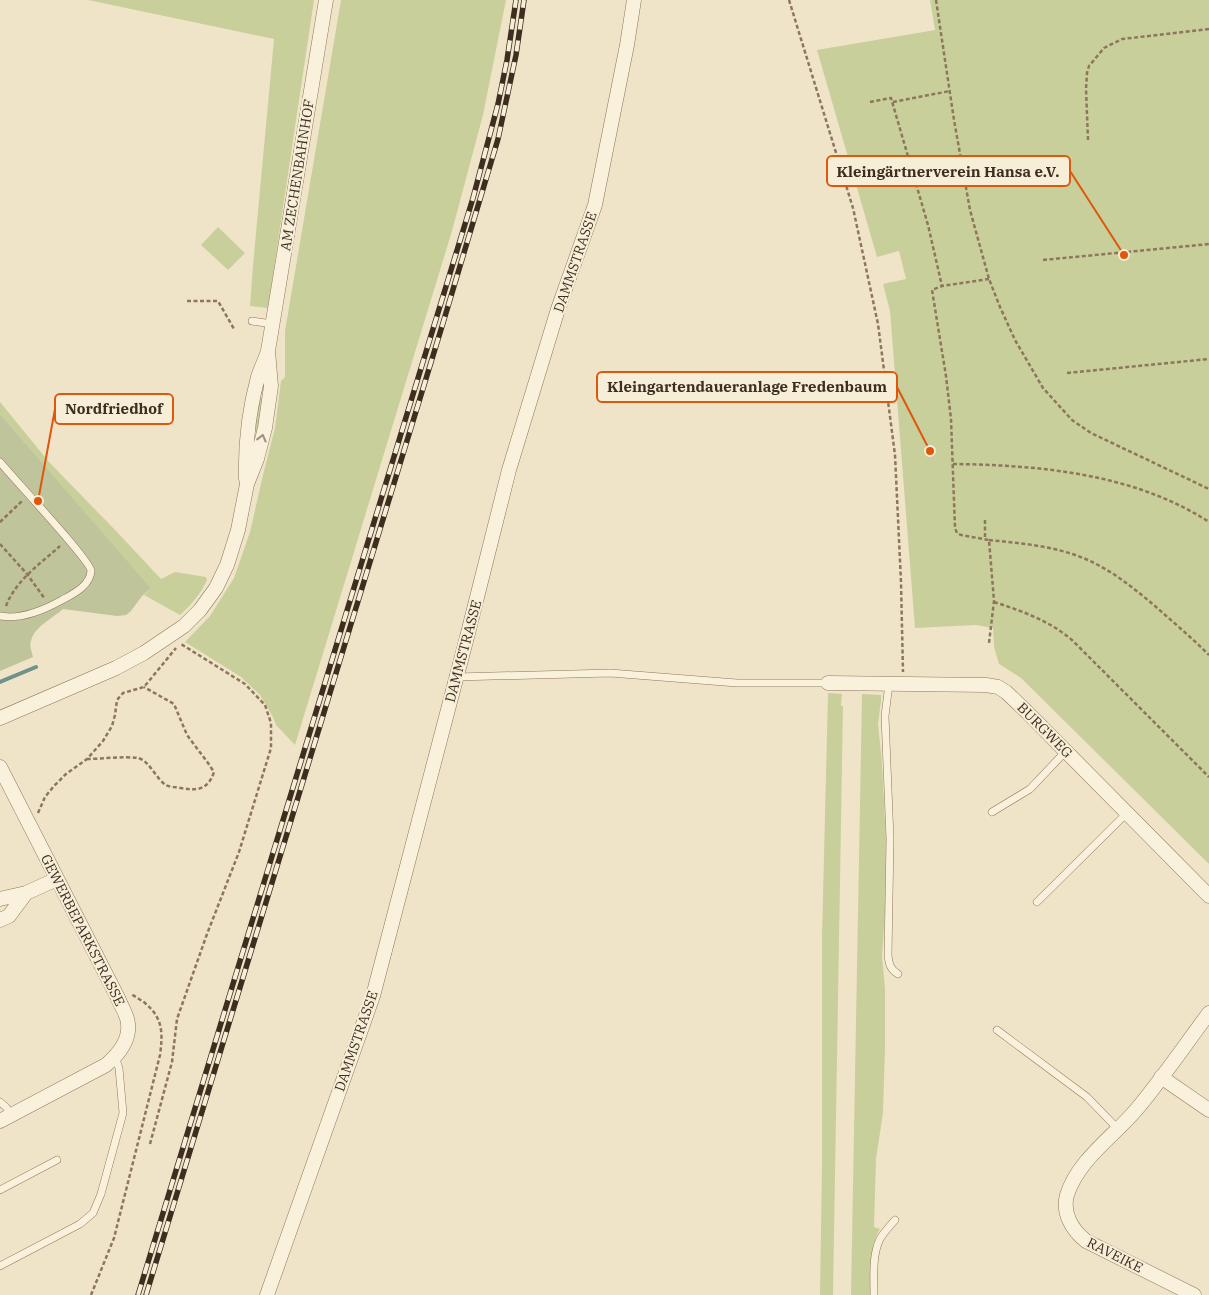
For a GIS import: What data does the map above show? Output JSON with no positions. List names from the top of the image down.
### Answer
{
  "streets": {
    "street": [
      "AM ZECHENBAHNHOF",
      "DAMMSTRASSE",
      "BURGWEG",
      "GEWERBEPARKSTRASSE",
      "RAVEIKE"
    ]
  },
  "places": ["Kleingärtnerverein Hansa e.V.", "Kleingartendaueranlage Fredenbaum", "Nordfriedhof"]
}
